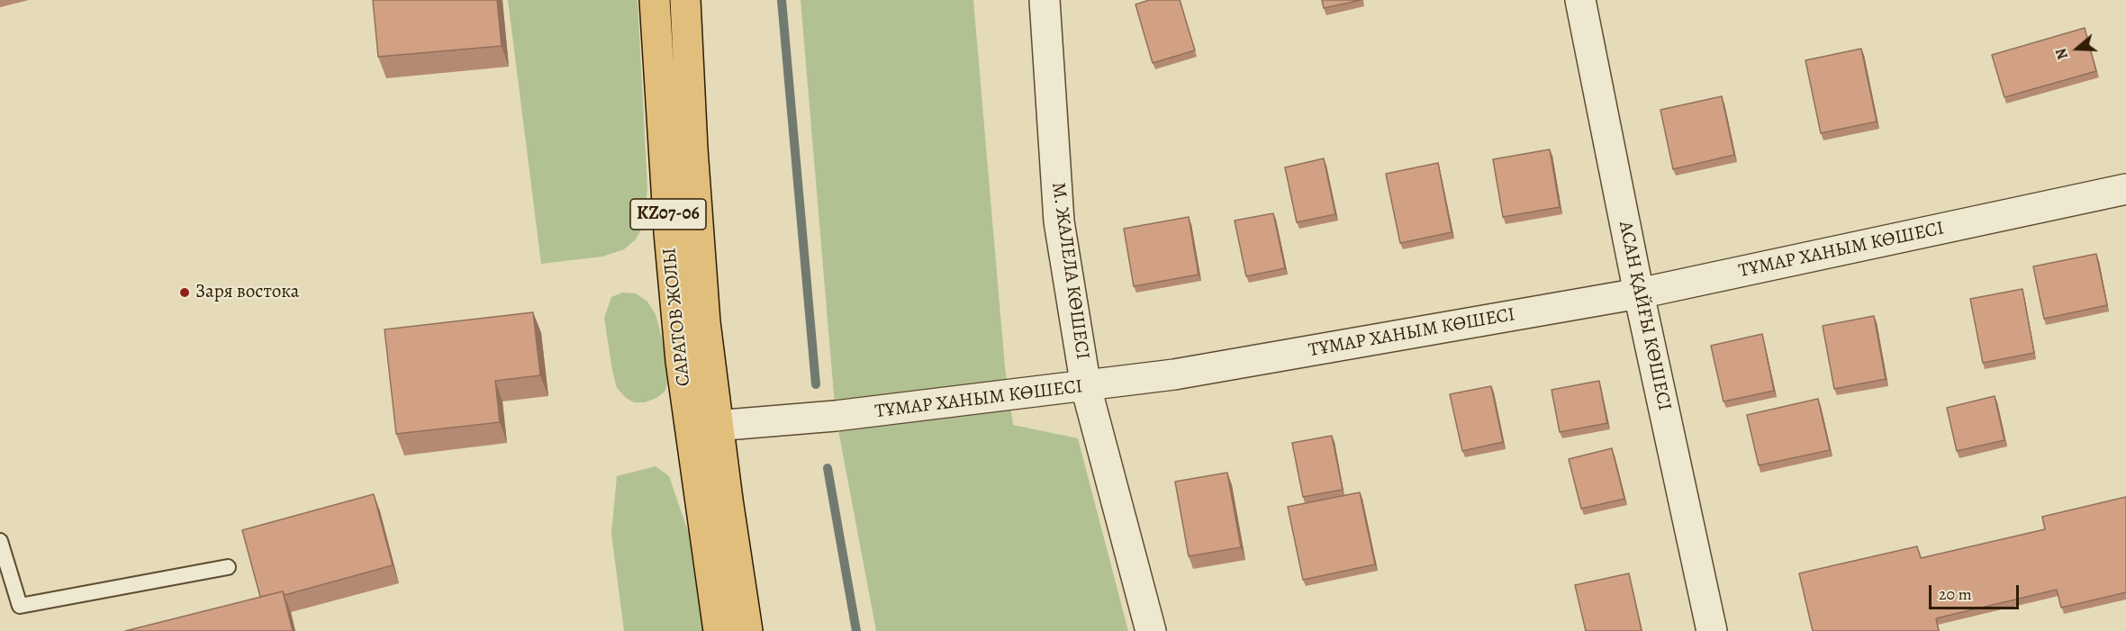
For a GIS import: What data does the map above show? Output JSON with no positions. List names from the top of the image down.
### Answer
{
  "streets": {
    "main road": ["KZ07-06", "САРАТОВ ЖОЛЫ"],
    "street": ["ТҰМАР ХАНЫМ КӨШЕСІ", "М. ЖАЛЕЛА КӨШЕСІ", "АСАН ҚАЙҒЫ КӨШЕСІ"]
  },
  "crossings": [
    ["ТҰМАР ХАНЫМ КӨШЕСІ", "М. ЖАЛЕЛА КӨШЕСІ"],
    ["ТҰМАР ХАНЫМ КӨШЕСІ", "АСАН ҚАЙҒЫ КӨШЕСІ"],
    ["ТҰМАР ХАНЫМ КӨШЕСІ", "САРАТОВ ЖОЛЫ"]
  ],
  "places": ["Заря востока"],
  "scale_bar": "20 m",
  "north": "left"
}
